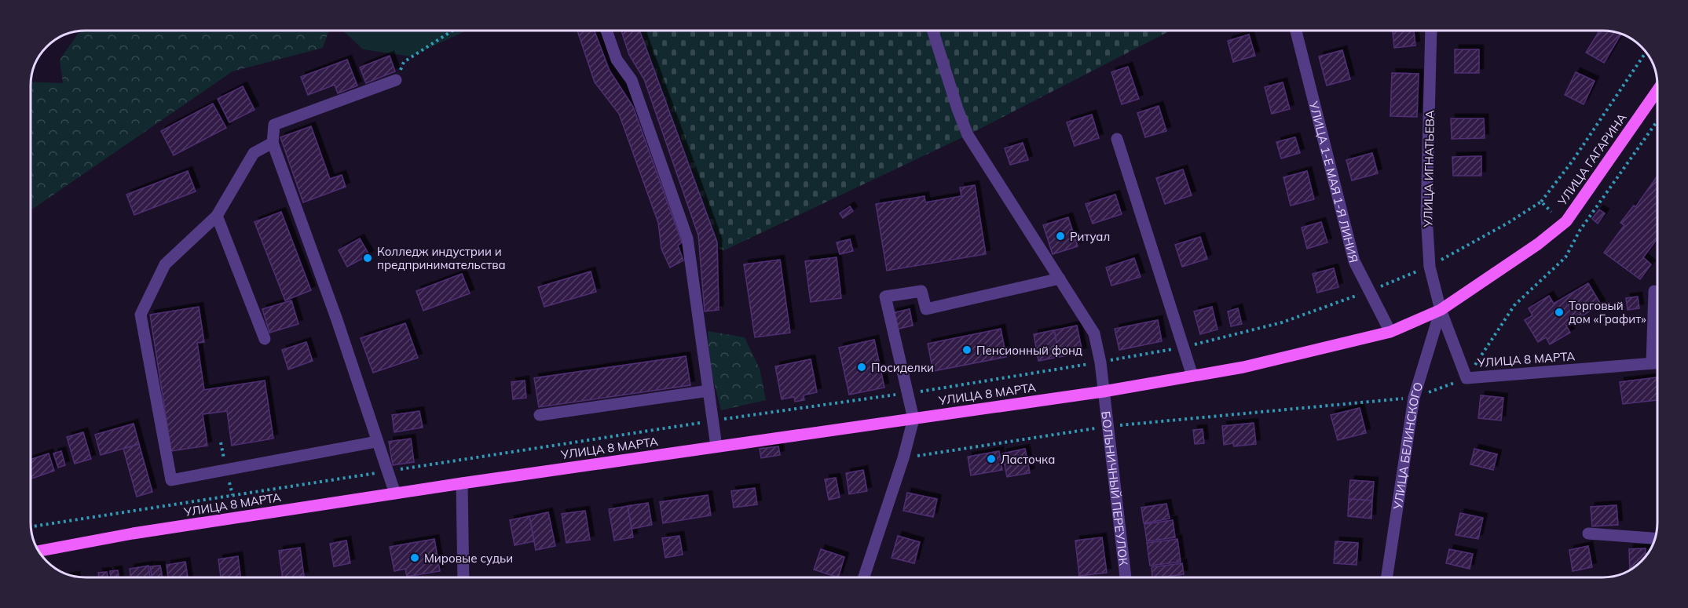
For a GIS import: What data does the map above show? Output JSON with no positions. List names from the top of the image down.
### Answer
{
  "streets": {
    "main road": ["УЛИЦА ГАГАРИНА", "УЛИЦА 8 МАРТА"],
    "street": [
      "УЛИЦА ИГНАТЬЕВА",
      "УЛИЦА 1-Е МАЯ 1-Я ЛИНИЯ",
      "УЛИЦА БЕЛИНСКОГО",
      "БОЛЬНИЧНЫЙ ПЕРЕУЛОК"
    ]
  },
  "crossings": [
    ["УЛИЦА ГАГАРИНА", "УЛИЦА ИГНАТЬЕВА"],
    ["УЛИЦА ГАГАРИНА", "УЛИЦА 8 МАРТА"],
    ["УЛИЦА ГАГАРИНА", "УЛИЦА БЕЛИНСКОГО"],
    ["УЛИЦА ИГНАТЬЕВА", "УЛИЦА 8 МАРТА"],
    ["УЛИЦА ИГНАТЬЕВА", "УЛИЦА БЕЛИНСКОГО"],
    ["УЛИЦА 1-Е МАЯ 1-Я ЛИНИЯ", "УЛИЦА 8 МАРТА"],
    ["УЛИЦА 8 МАРТА", "УЛИЦА БЕЛИНСКОГО"],
    ["УЛИЦА 8 МАРТА", "БОЛЬНИЧНЫЙ ПЕРЕУЛОК"]
  ],
  "places": [
    "Ритуал",
    "Колледж индустрии и предпринимательства",
    "Торговый дом «Графит»",
    "Пенсионный фонд",
    "Посиделки",
    "Ласточка",
    "Мировые судьи"
  ]
}
